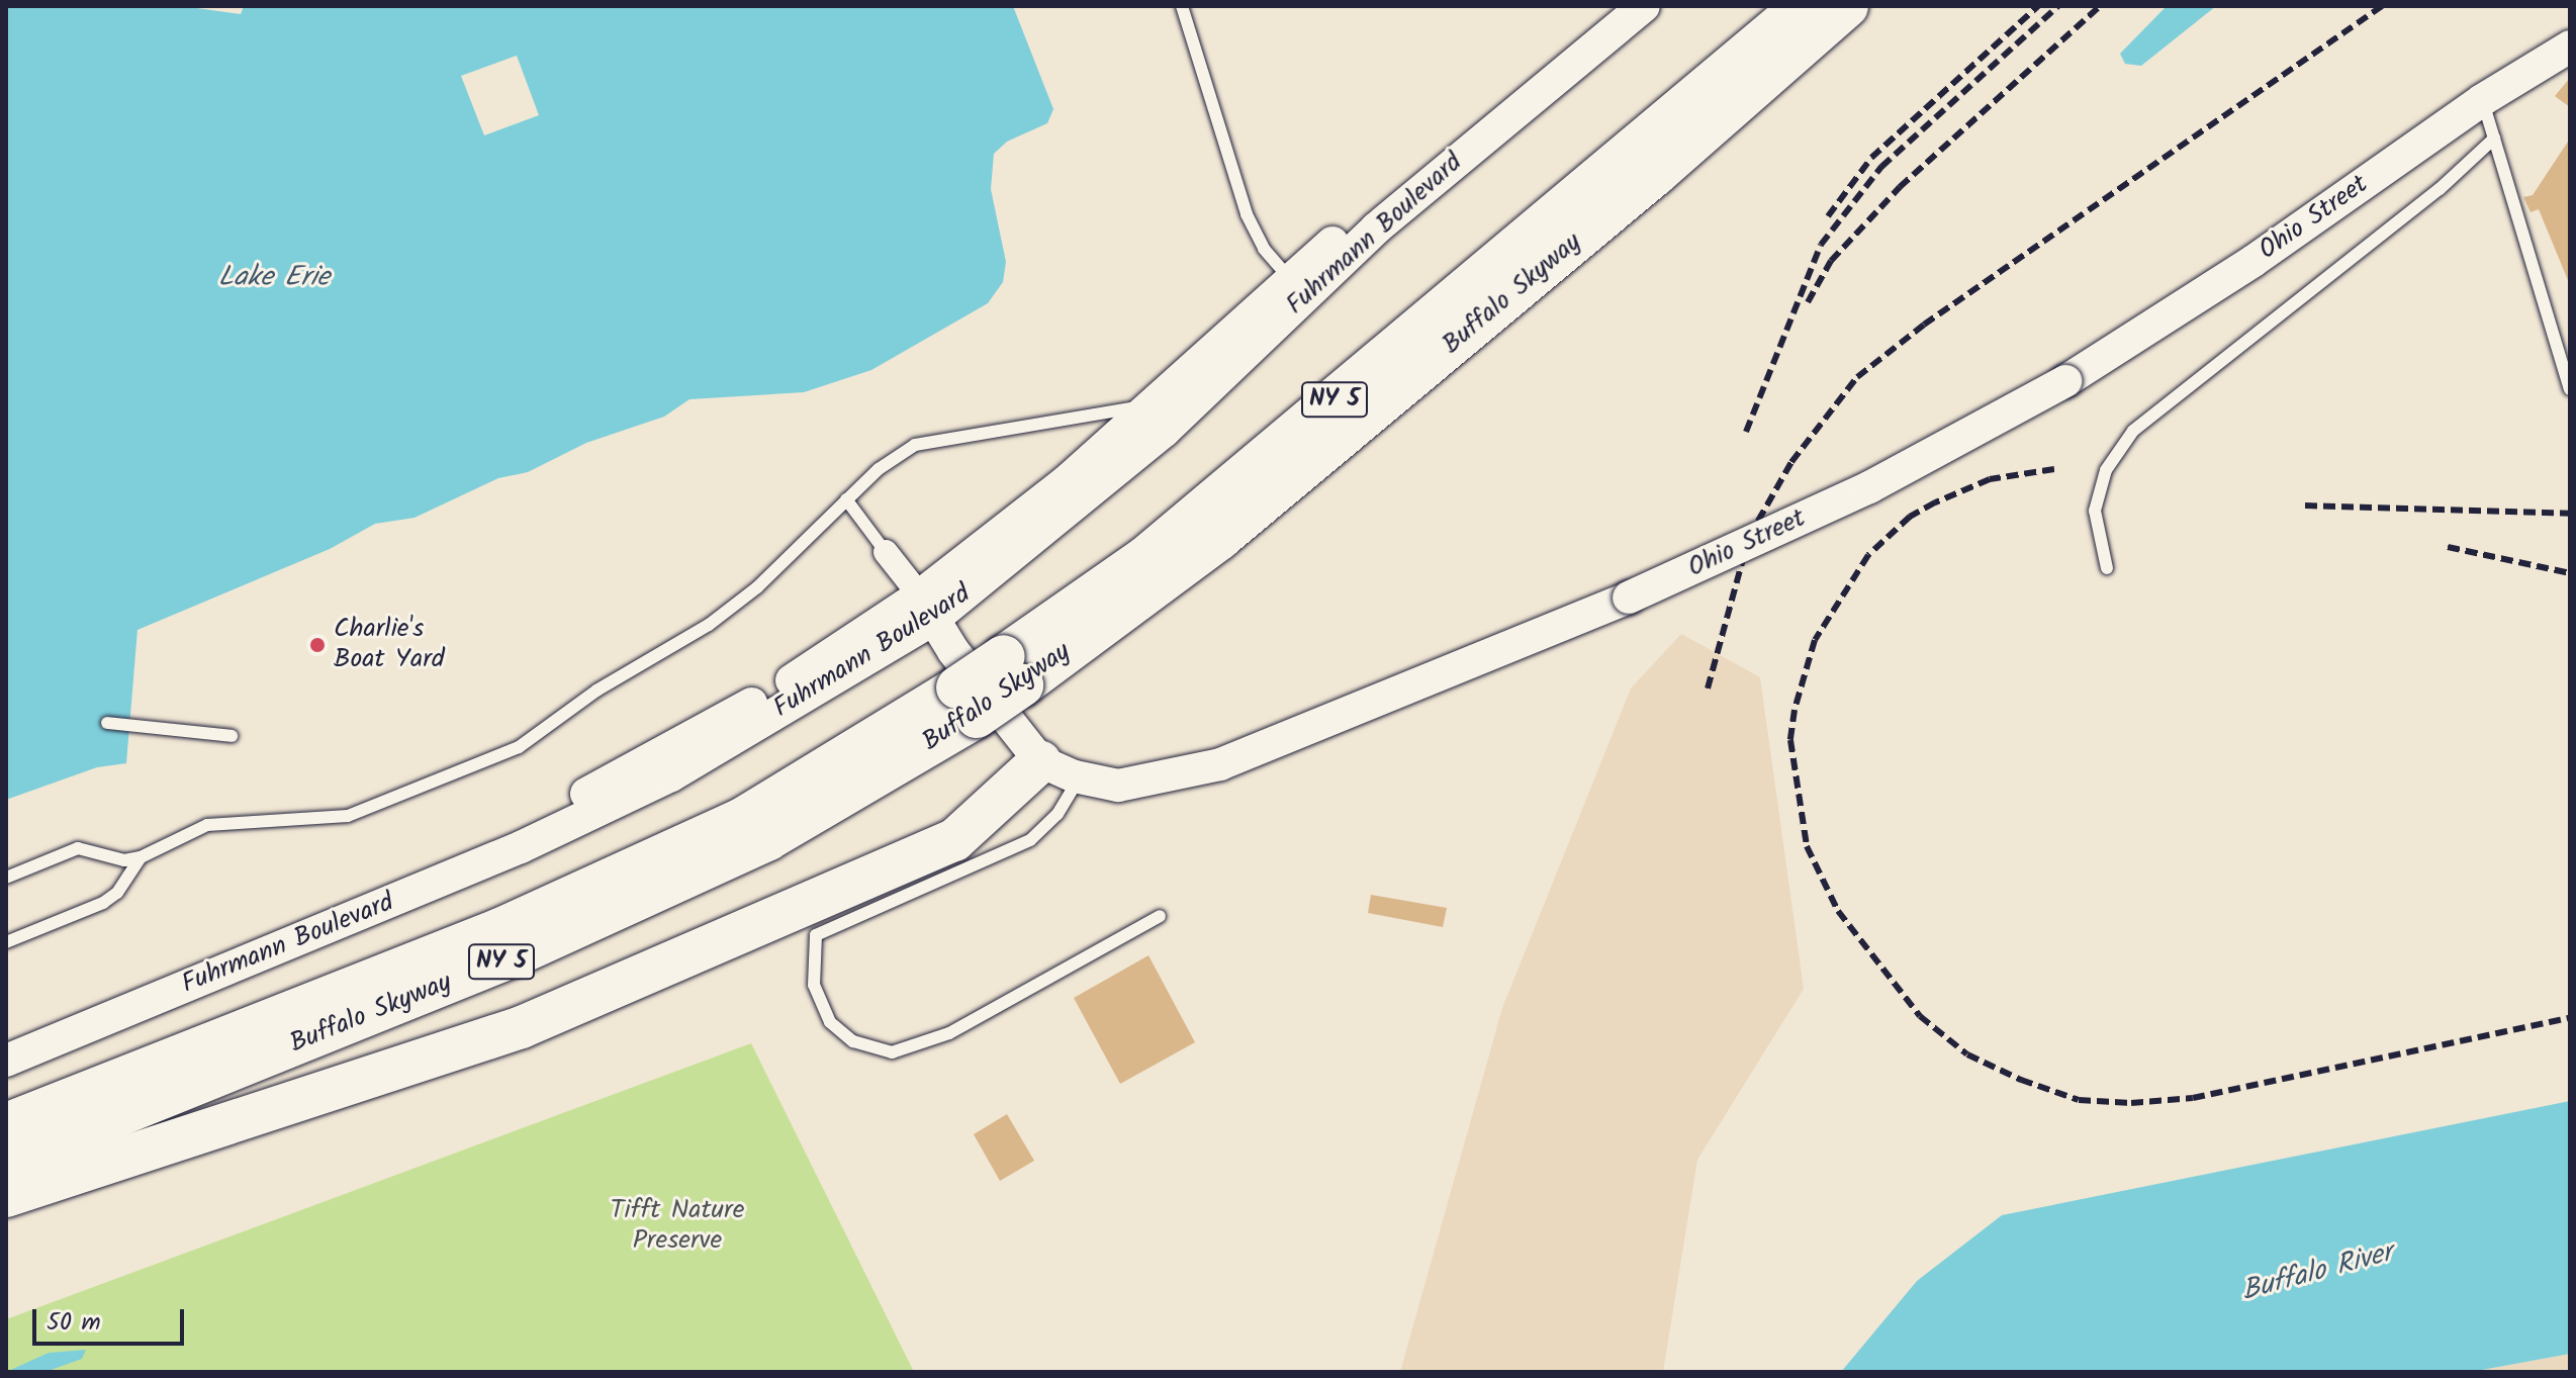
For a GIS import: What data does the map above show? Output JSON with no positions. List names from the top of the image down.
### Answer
{
  "streets": {
    "highway": ["Buffalo Skyway", "NY 5"],
    "street": ["Ohio Street", "Fuhrmann Boulevard"]
  },
  "crossings": [
    ["Ohio Street", "Fuhrmann Boulevard"]
  ],
  "water": ["Lake Erie", "Buffalo River"],
  "parks": ["Tifft Nature Preserve"],
  "places": ["Charlie's Boat Yard"],
  "scale_bar": "50 m"
}
